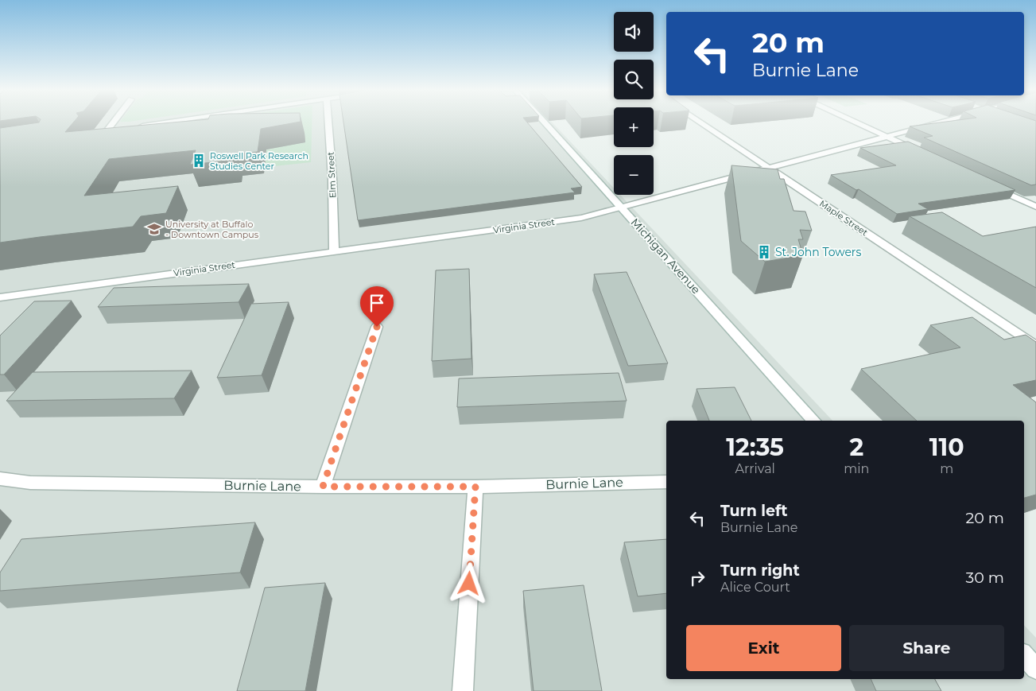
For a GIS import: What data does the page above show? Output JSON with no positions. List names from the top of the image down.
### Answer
{
  "streets": {
    "street": [
      "Elm Street",
      "Maple Street",
      "Virginia Street",
      "Michigan Avenue",
      "Burnie Lane"
    ]
  },
  "crossings": [
    ["Elm Street", "Virginia Street"],
    ["Maple Street", "Virginia Street"],
    ["Virginia Street", "Michigan Avenue"]
  ],
  "places": {
    "building": ["Roswell Park Research Studies Center", "St. John Towers"],
    "school or university": ["University at Buffalo - Downtown Campus"]
  },
  "page": {
    "map_buttons": ["+", "−"],
    "turn": ["20 m", "Burnie Lane"],
    "eta": [
      "12:35",
      "Arrival",
      "2",
      "min",
      "110",
      "m"
    ],
    "list": [
      {
        "name": "Turn left",
        "note": "Burnie Lane",
        "value": "20 m"
      },
      {
        "name": "Turn right",
        "note": "Alice Court",
        "value": "30 m"
      }
    ],
    "buttons": ["Exit", "Share"]
  }
}
